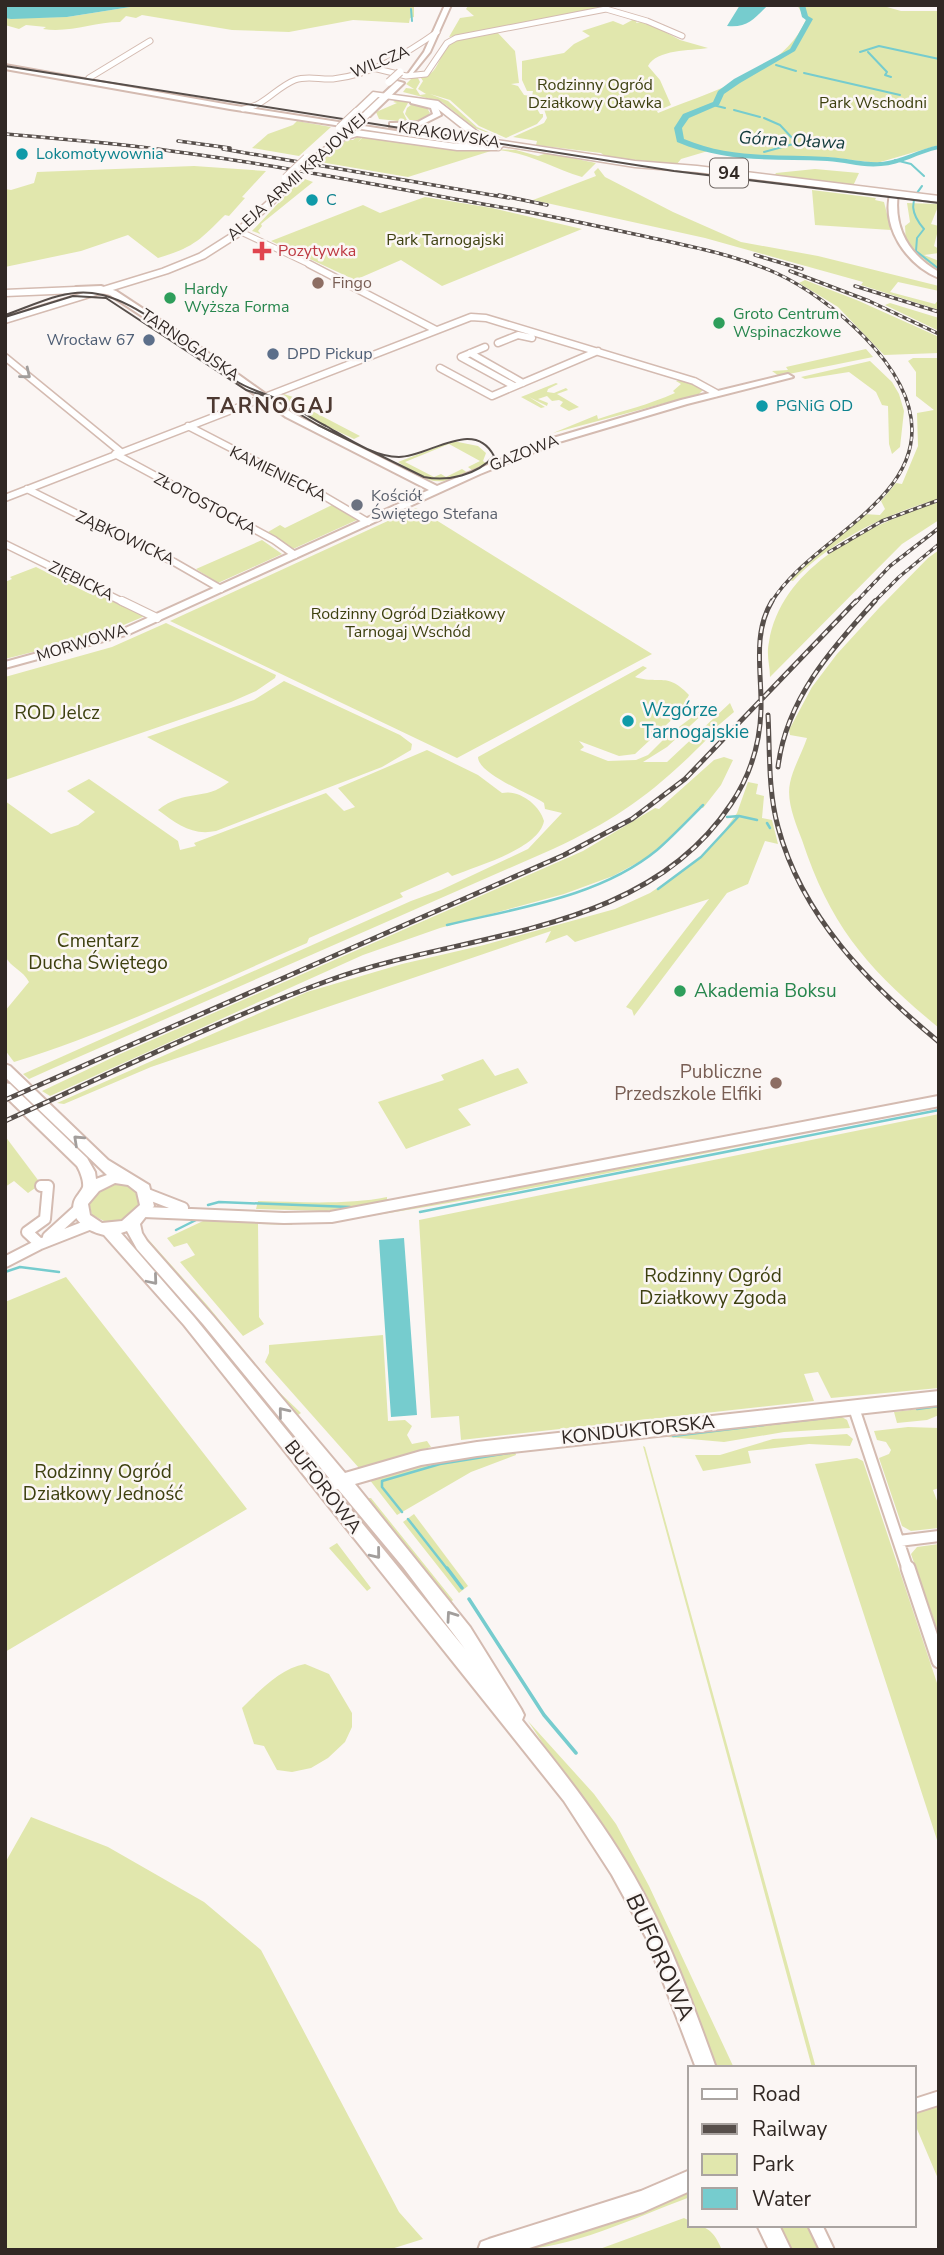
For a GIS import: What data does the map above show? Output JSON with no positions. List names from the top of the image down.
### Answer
{
  "streets": {
    "main road": [
      "KRAKOWSKA",
      "94",
      "ALEJA ARMII KRAJOWEJ",
      "TARNOGAJSKA",
      "GAZOWA",
      "MORWOWA",
      "KONDUKTORSKA",
      "BUFOROWA"
    ],
    "street": [
      "WILCZA",
      "KAMIENIECKA",
      "ZŁOTOSTOCKA",
      "ZĄBKOWICKA",
      "ZIĘBICKA"
    ]
  },
  "crossings": [
    ["WILCZA", "KRAKOWSKA"],
    ["KRAKOWSKA", "94"],
    ["KRAKOWSKA", "ALEJA ARMII KRAJOWEJ"],
    ["94", "ALEJA ARMII KRAJOWEJ"],
    ["ALEJA ARMII KRAJOWEJ", "TARNOGAJSKA"],
    ["TARNOGAJSKA", "GAZOWA"],
    ["GAZOWA", "KAMIENIECKA"],
    ["GAZOWA", "ZŁOTOSTOCKA"],
    ["GAZOWA", "ZĄBKOWICKA"],
    ["GAZOWA", "ZIĘBICKA"],
    ["GAZOWA", "MORWOWA"],
    ["ZIĘBICKA", "MORWOWA"],
    ["KONDUKTORSKA", "BUFOROWA"]
  ],
  "one_way": ["ZŁOTOSTOCKA"],
  "districts": ["TARNOGAJ"],
  "water": ["Górna Oława"],
  "parks": [
    "Rodzinny Ogród Działkowy Oławka",
    "Park Wschodni",
    "Park Tarnogajski",
    "Rodzinny Ogród Działkowy Tarnogaj Wschód",
    "ROD Jelcz",
    "Cmentarz Ducha Świętego",
    "Rodzinny Ogród Działkowy Zgoda",
    "Rodzinny Ogród Działkowy Jedność"
  ],
  "places": {
    "other": [
      "Lokomotywownia",
      "C",
      "Fingo",
      "Hardy Wyższa Forma",
      "Groto Centrum Wspinaczkowe",
      "Wrocław 67",
      "DPD Pickup",
      "PGNiG OD",
      "Kościół Świętego Stefana",
      "Wzgórze Tarnogajskie",
      "Akademia Boksu",
      "Publiczne Przedszkole Elfiki"
    ],
    "health": ["Pozytywka"]
  },
  "legend": [
    "Road",
    "Railway",
    "Park",
    "Water"
  ]
}
